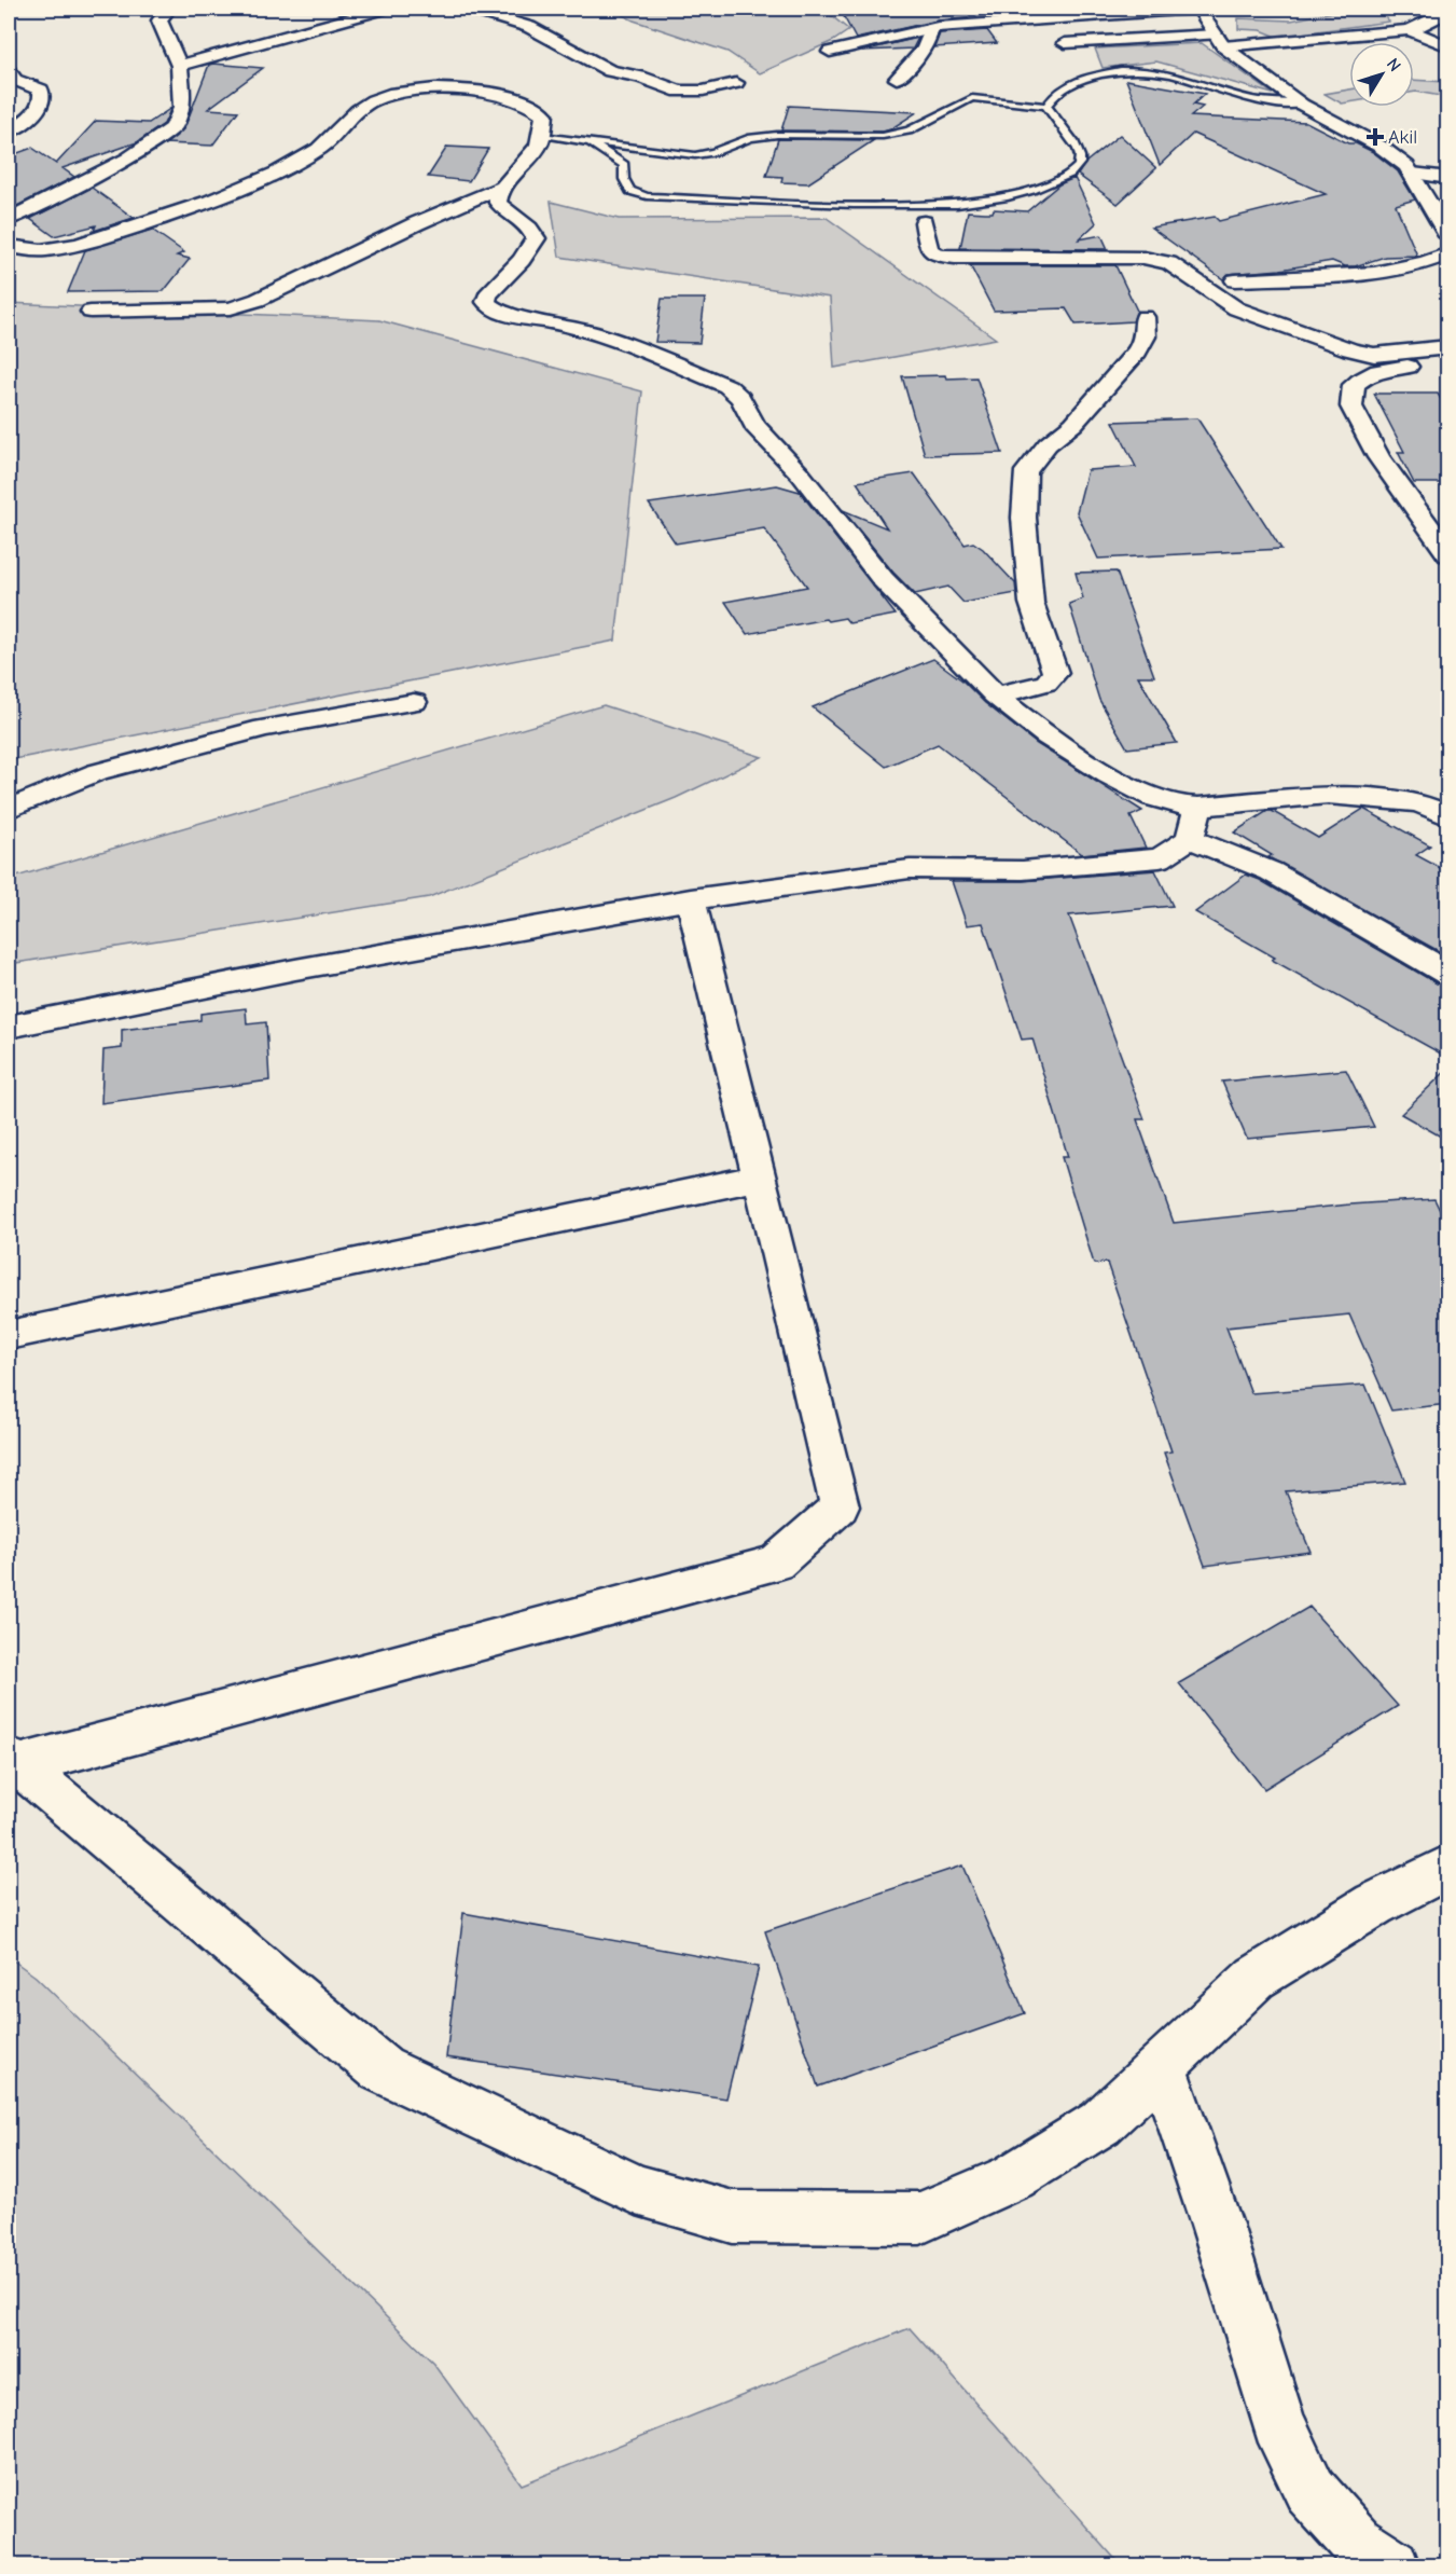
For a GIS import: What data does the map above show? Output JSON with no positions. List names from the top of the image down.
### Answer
{
  "places": {
    "health": ["Akil"]
  },
  "north": "top right"
}
